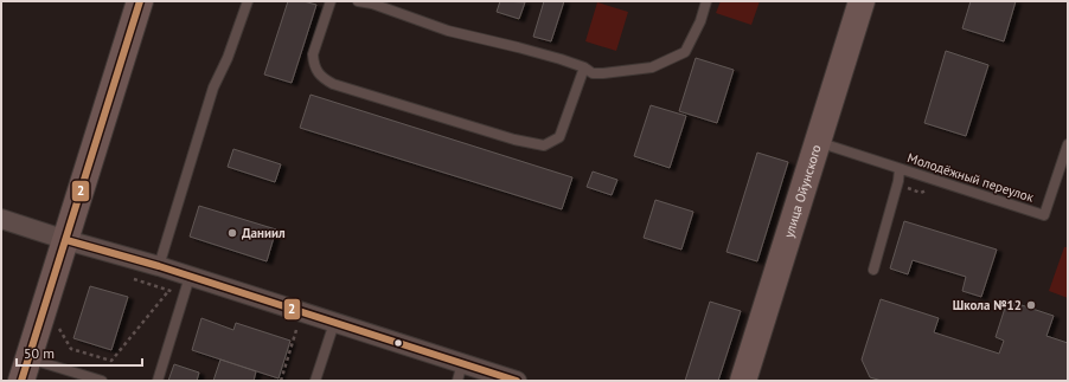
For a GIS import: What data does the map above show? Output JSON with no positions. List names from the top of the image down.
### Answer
{
  "streets": {
    "main road": ["улица Ойунского"],
    "lane": ["Молодёжный переулок"]
  },
  "crossings": [
    ["Молодёжный переулок", "улица Ойунского"]
  ],
  "places": ["Даниил", "Школа №12"],
  "lines": ["transit line 2"],
  "scale_bar": "50 m"
}
